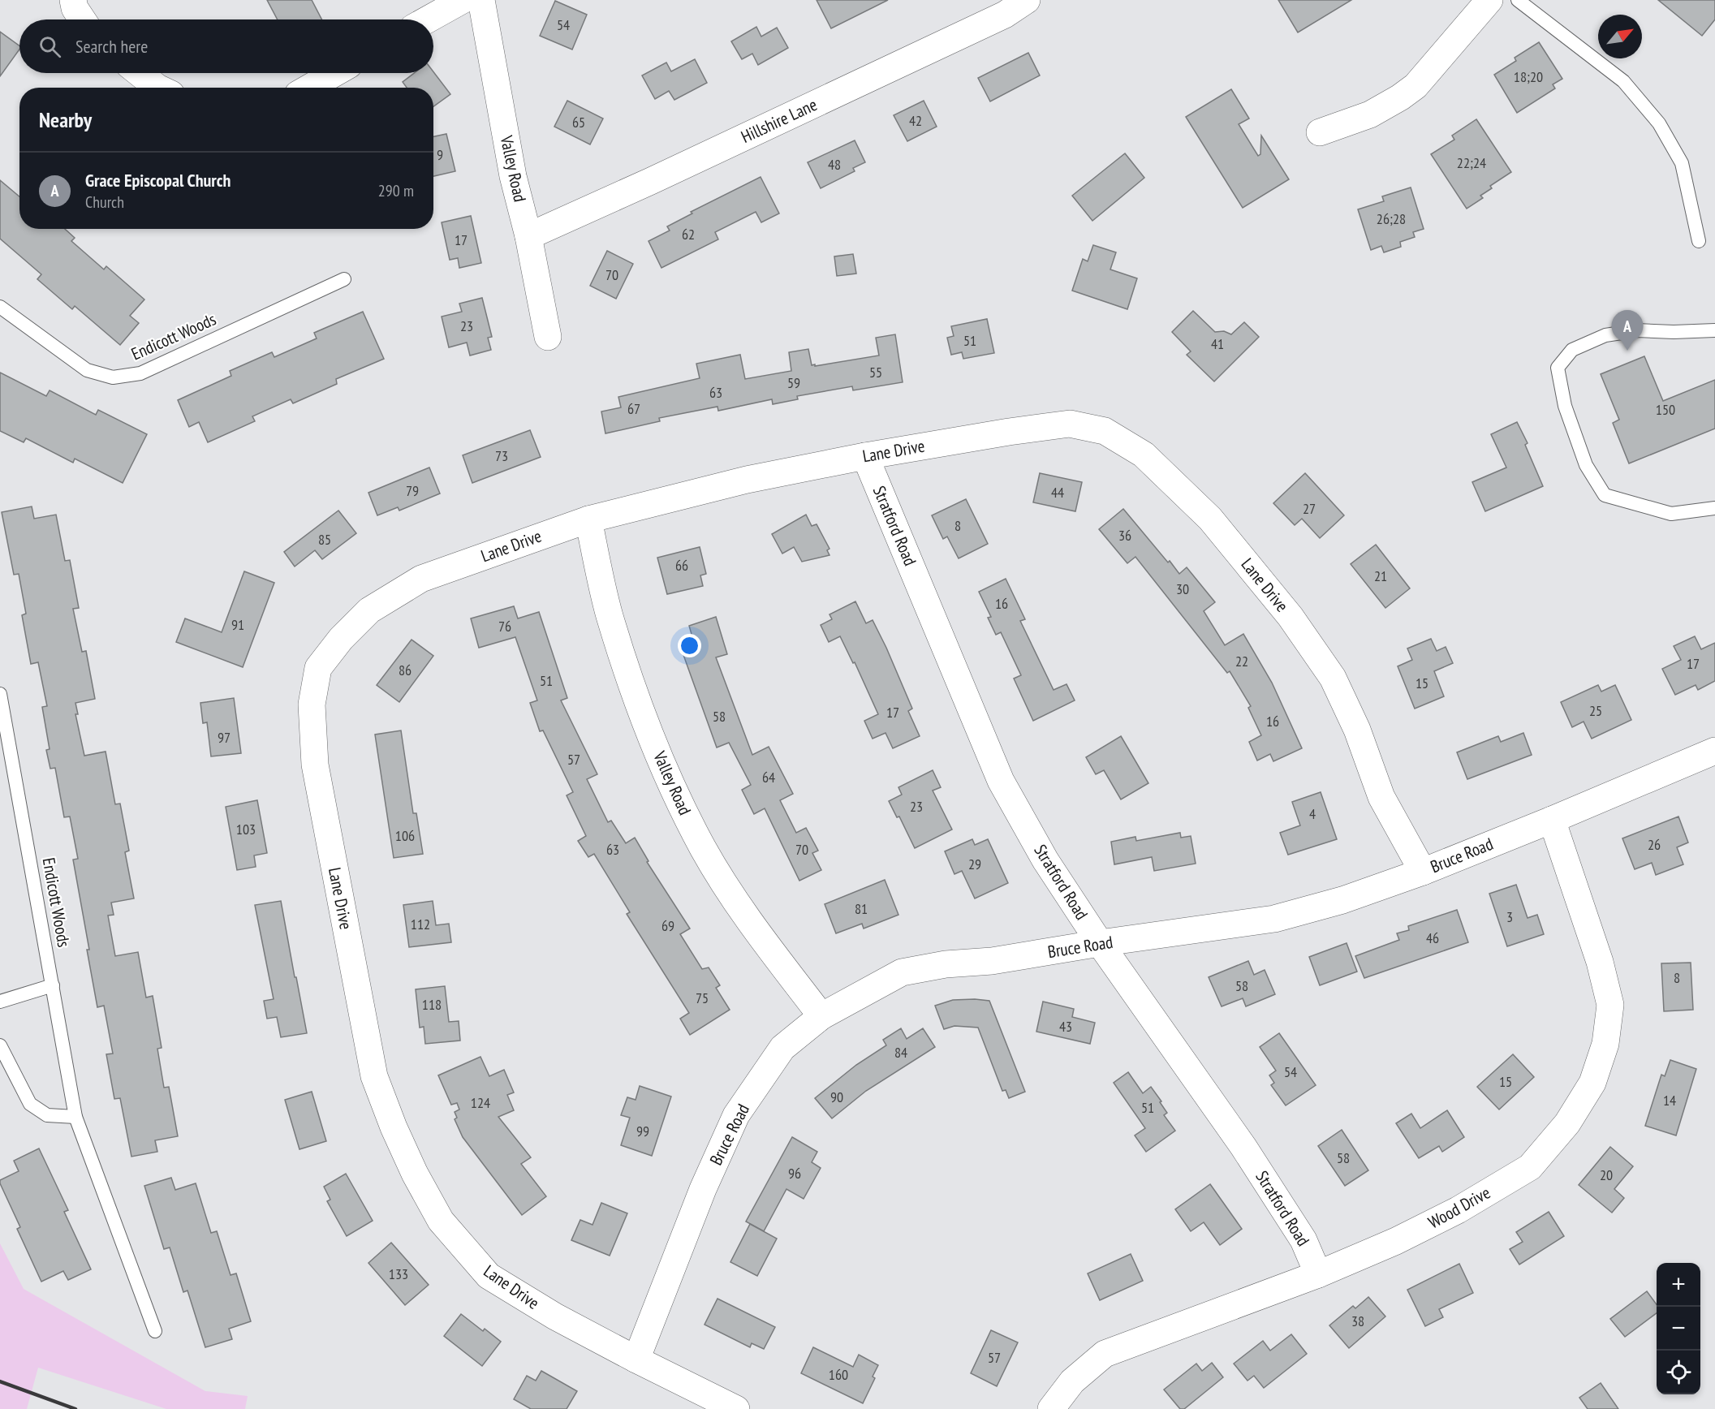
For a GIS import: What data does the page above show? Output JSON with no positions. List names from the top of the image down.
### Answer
{
  "streets": {
    "street": [
      "Hillshire Lane",
      "Valley Road",
      "Lane Drive",
      "Stratford Road",
      "Bruce Road",
      "Wood Drive"
    ],
    "lane": ["Endicott Woods"]
  },
  "crossings": [
    ["Hillshire Lane", "Valley Road"],
    ["Valley Road", "Lane Drive"],
    ["Valley Road", "Bruce Road"],
    ["Lane Drive", "Stratford Road"],
    ["Lane Drive", "Bruce Road"],
    ["Stratford Road", "Bruce Road"],
    ["Stratford Road", "Wood Drive"],
    ["Bruce Road", "Wood Drive"]
  ],
  "house_numbers": [
    "54",
    "18;20",
    "42",
    "65",
    "9",
    "22;24",
    "48",
    "26;28",
    "62",
    "17",
    "70",
    "23",
    "51",
    "41",
    "55",
    "59",
    "63",
    "67",
    "150",
    "73",
    "79",
    "44",
    "27",
    "8",
    "36",
    "85",
    "66",
    "21",
    "30",
    "16",
    "91",
    "76",
    "22",
    "17",
    "86",
    "51",
    "15",
    "25",
    "17",
    "58",
    "16",
    "97",
    "57",
    "64",
    "23",
    "4",
    "103",
    "106",
    "26",
    "63",
    "70",
    "29",
    "81",
    "3",
    "112",
    "69",
    "46",
    "8",
    "58",
    "75",
    "118",
    "43",
    "84",
    "54",
    "15",
    "90",
    "14",
    "124",
    "51",
    "99",
    "58",
    "96",
    "20",
    "133",
    "38",
    "57",
    "160"
  ],
  "north": "top right",
  "page": {
    "search": "Search here",
    "heading": "Nearby",
    "list": [
      {
        "mark": "A",
        "name": "Grace Episcopal Church",
        "note": "Church",
        "value": "290 m"
      }
    ],
    "pins": "A",
    "map_buttons": ["+", "−"]
  }
}
